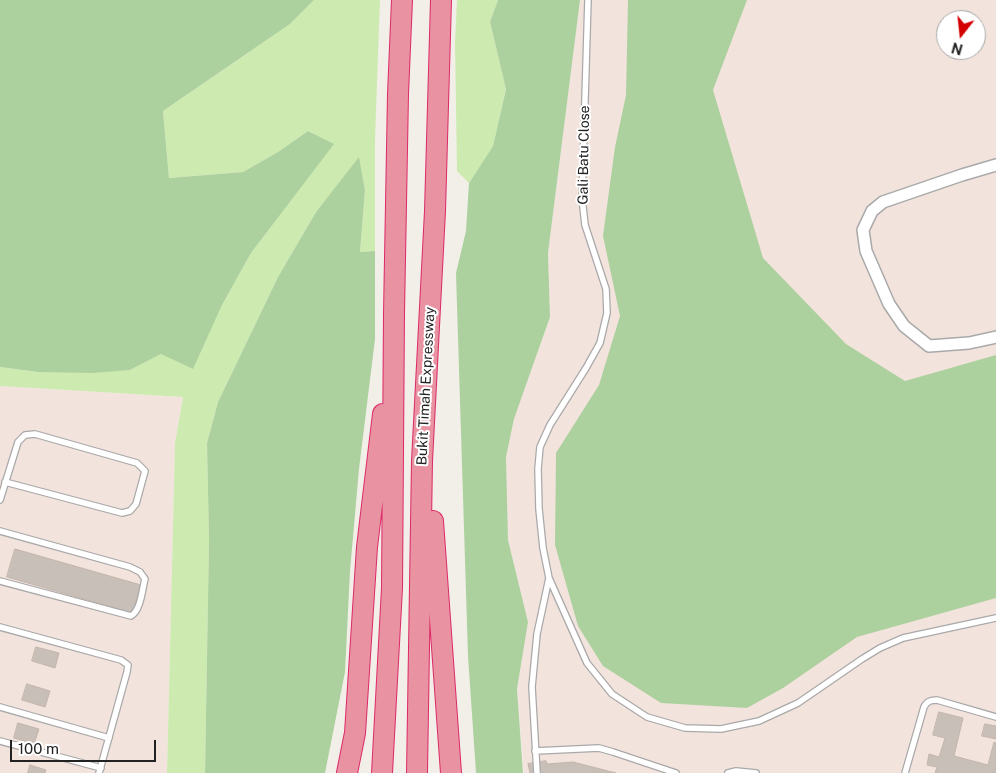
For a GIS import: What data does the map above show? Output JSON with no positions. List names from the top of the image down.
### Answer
{
  "streets": {
    "highway": ["Bukit Timah Expressway"],
    "lane": ["Gali Batu Close"]
  },
  "scale_bar": "100 m",
  "north": "bottom"
}
